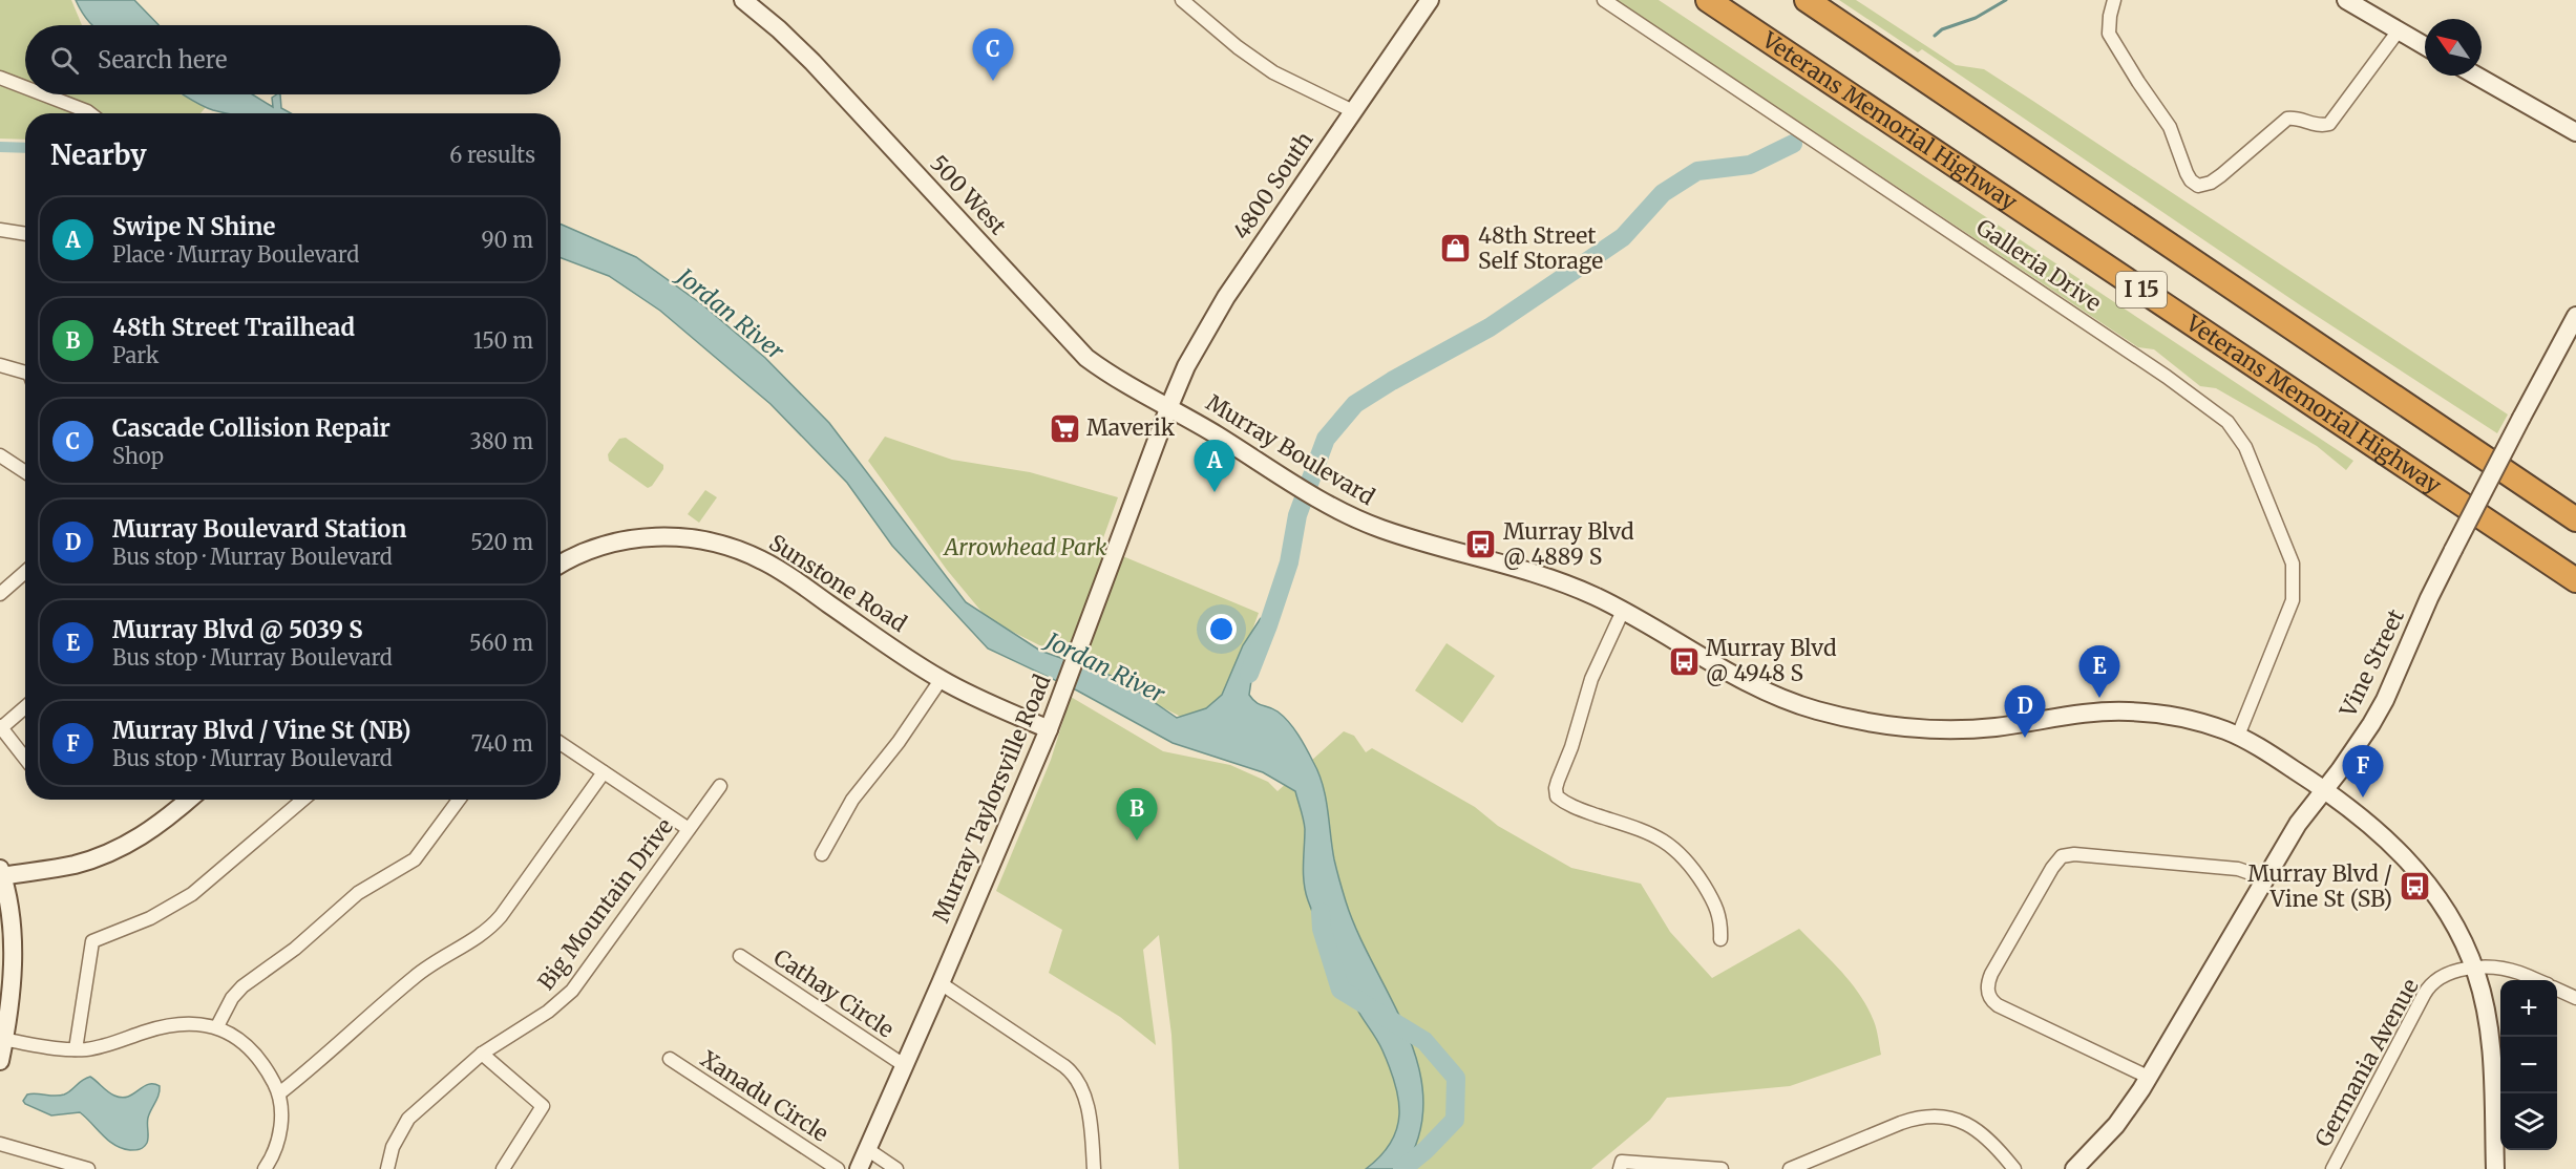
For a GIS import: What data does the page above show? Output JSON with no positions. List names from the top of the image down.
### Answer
{
  "streets": {
    "highway": ["Veterans Memorial Highway", "I 15"],
    "street": [
      "4800 South",
      "500 West",
      "Galleria Drive",
      "Murray Boulevard",
      "Sunstone Road",
      "Vine Street",
      "Murray Taylorsville Road",
      "Big Mountain Drive",
      "Cathay Circle",
      "Germania Avenue",
      "Xanadu Circle"
    ]
  },
  "crossings": [
    ["4800 South", "500 West"],
    ["4800 South", "Murray Boulevard"],
    ["4800 South", "Murray Taylorsville Road"],
    ["500 West", "Murray Boulevard"],
    ["500 West", "Murray Taylorsville Road"],
    ["Galleria Drive", "Murray Boulevard"],
    ["Murray Boulevard", "Vine Street"],
    ["Murray Boulevard", "Murray Taylorsville Road"],
    ["Murray Boulevard", "Germania Avenue"],
    ["Sunstone Road", "Murray Taylorsville Road"],
    ["Murray Taylorsville Road", "Cathay Circle"]
  ],
  "water": ["Jordan River"],
  "parks": ["Arrowhead Park"],
  "places": {
    "shop": ["48th Street Self Storage"],
    "supermarket": ["Maverik"],
    "bus stop": ["Murray Blvd @ 4889 S", "Murray Blvd @ 4948 S", "Murray Blvd / Vine St (SB)"]
  },
  "north": "top left",
  "page": {
    "search": "Search here",
    "pins": [
      "C",
      "A",
      "E",
      "D",
      "F",
      "B"
    ],
    "heading": ["Nearby", "6 results"],
    "list": [
      {
        "mark": "A",
        "name": "Swipe N Shine",
        "note": "Place · Murray Boulevard",
        "value": "90 m"
      },
      {
        "mark": "B",
        "name": "48th Street Trailhead",
        "note": "Park",
        "value": "150 m"
      },
      {
        "mark": "C",
        "name": "Cascade Collision Repair",
        "note": "Shop",
        "value": "380 m"
      },
      {
        "mark": "D",
        "name": "Murray Boulevard Station",
        "note": "Bus stop · Murray Boulevard",
        "value": "520 m"
      },
      {
        "mark": "E",
        "name": "Murray Blvd @ 5039 S",
        "note": "Bus stop · Murray Boulevard",
        "value": "560 m"
      },
      {
        "mark": "F",
        "name": "Murray Blvd / Vine St (NB)",
        "note": "Bus stop · Murray Boulevard",
        "value": "740 m"
      }
    ],
    "map_buttons": ["+", "−"]
  }
}
